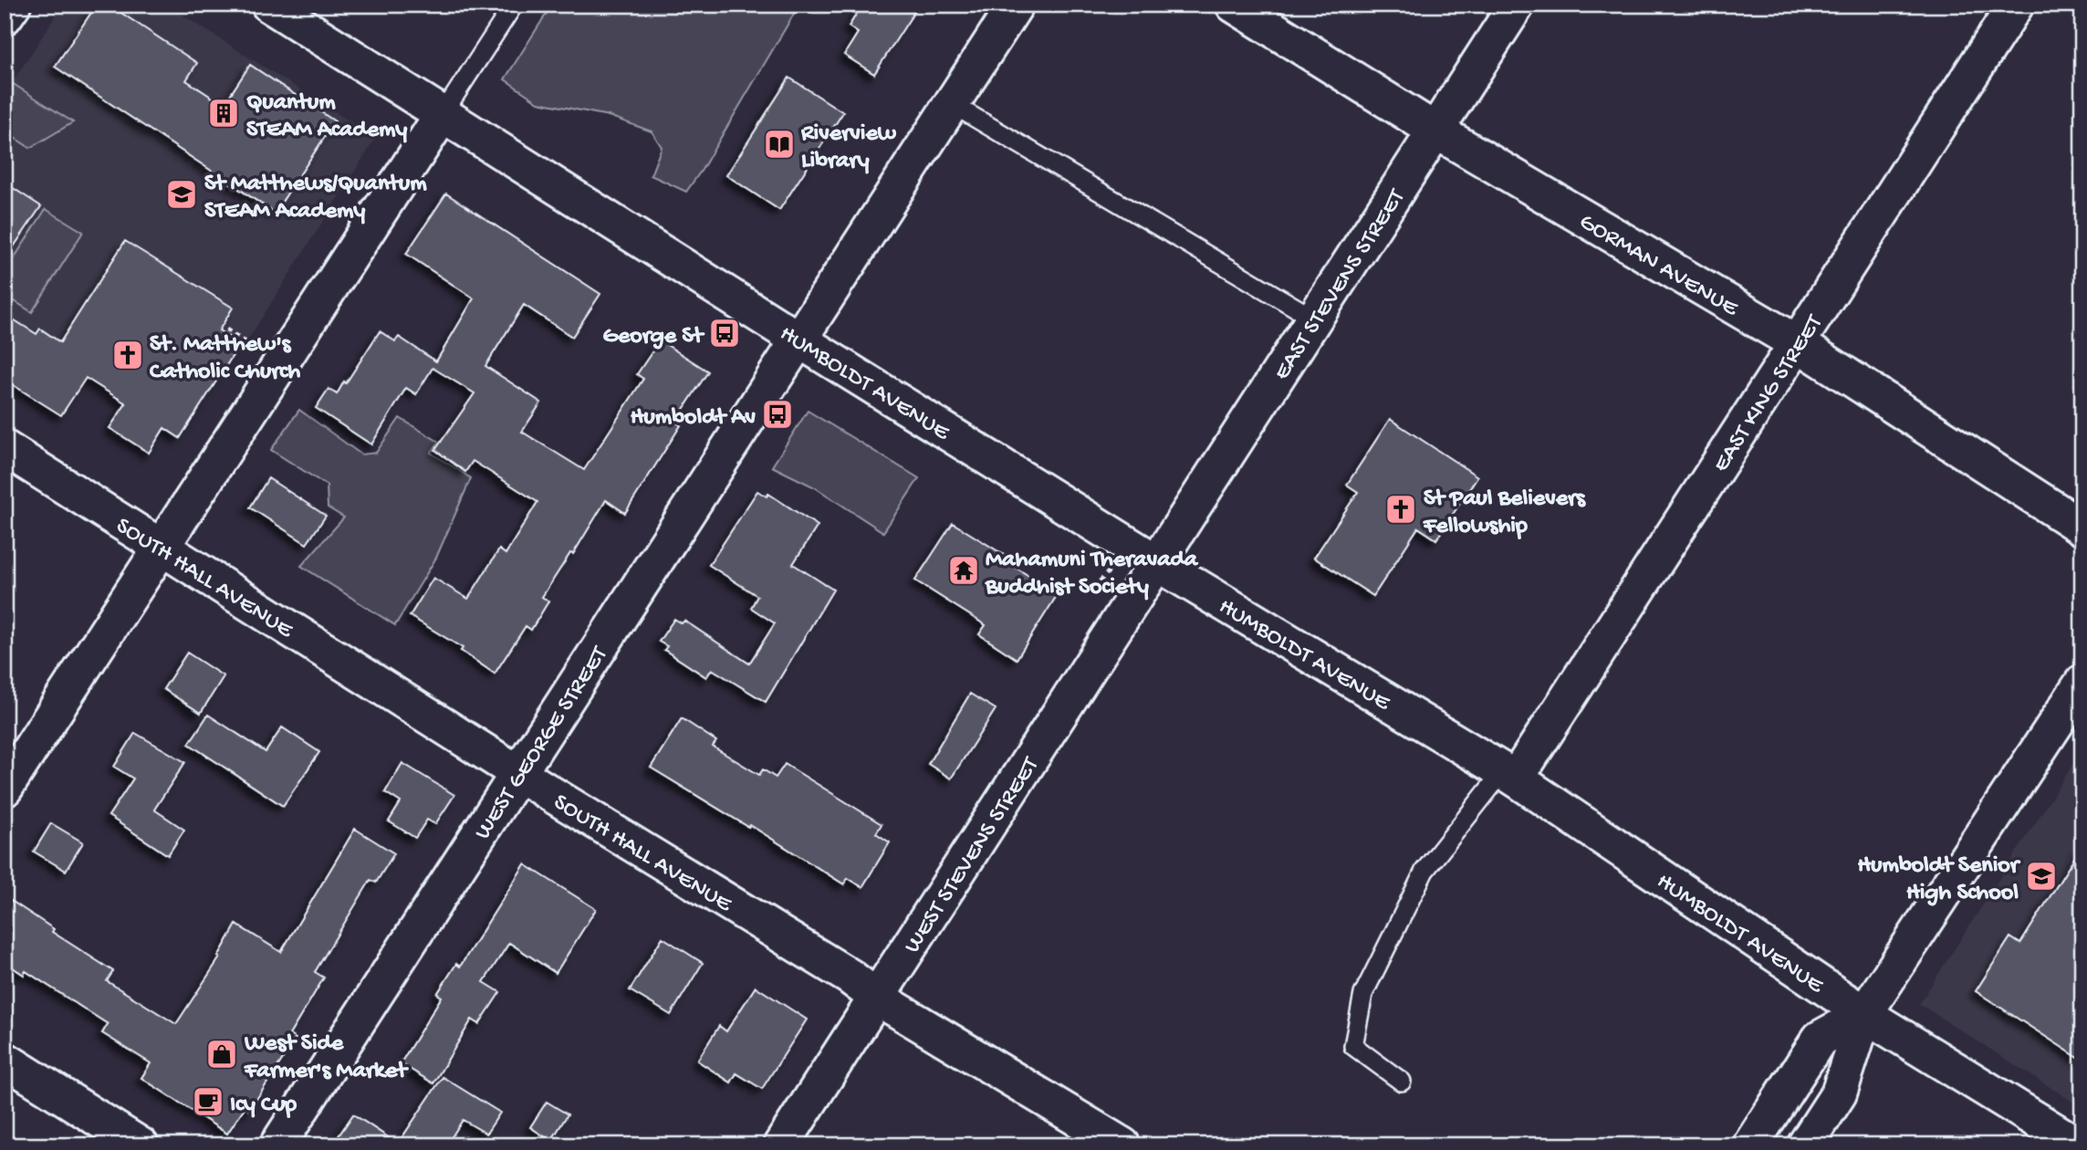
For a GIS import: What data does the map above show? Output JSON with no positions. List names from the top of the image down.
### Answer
{
  "streets": {
    "street": [
      "GORMAN AVENUE",
      "EAST STEVENS STREET",
      "HUMBOLDT AVENUE",
      "EAST KING STREET",
      "SOUTH HALL AVENUE",
      "WEST GEORGE STREET",
      "WEST STEVENS STREET"
    ]
  },
  "crossings": [
    ["GORMAN AVENUE", "EAST STEVENS STREET"],
    ["GORMAN AVENUE", "EAST KING STREET"],
    ["EAST STEVENS STREET", "HUMBOLDT AVENUE"],
    ["EAST STEVENS STREET", "WEST STEVENS STREET"],
    ["HUMBOLDT AVENUE", "EAST KING STREET"],
    ["HUMBOLDT AVENUE", "WEST GEORGE STREET"],
    ["HUMBOLDT AVENUE", "WEST STEVENS STREET"],
    ["SOUTH HALL AVENUE", "WEST GEORGE STREET"],
    ["SOUTH HALL AVENUE", "WEST STEVENS STREET"]
  ],
  "places": {
    "building": ["Quantum STEAM Academy"],
    "library": ["Riverview Library"],
    "school or university": ["St Matthews/Quantum STEAM Academy", "Humboldt Senior High School"],
    "bus stop": ["George St", "Humboldt Av"],
    "church": ["St. Matthew's Catholic Church", "St Paul Believers Fellowship"],
    "temple": ["Mahamuni Theravada Buddhist Society"],
    "shop": ["West Side Farmer's Market"],
    "cafe": ["Icy Cup"]
  }
}
